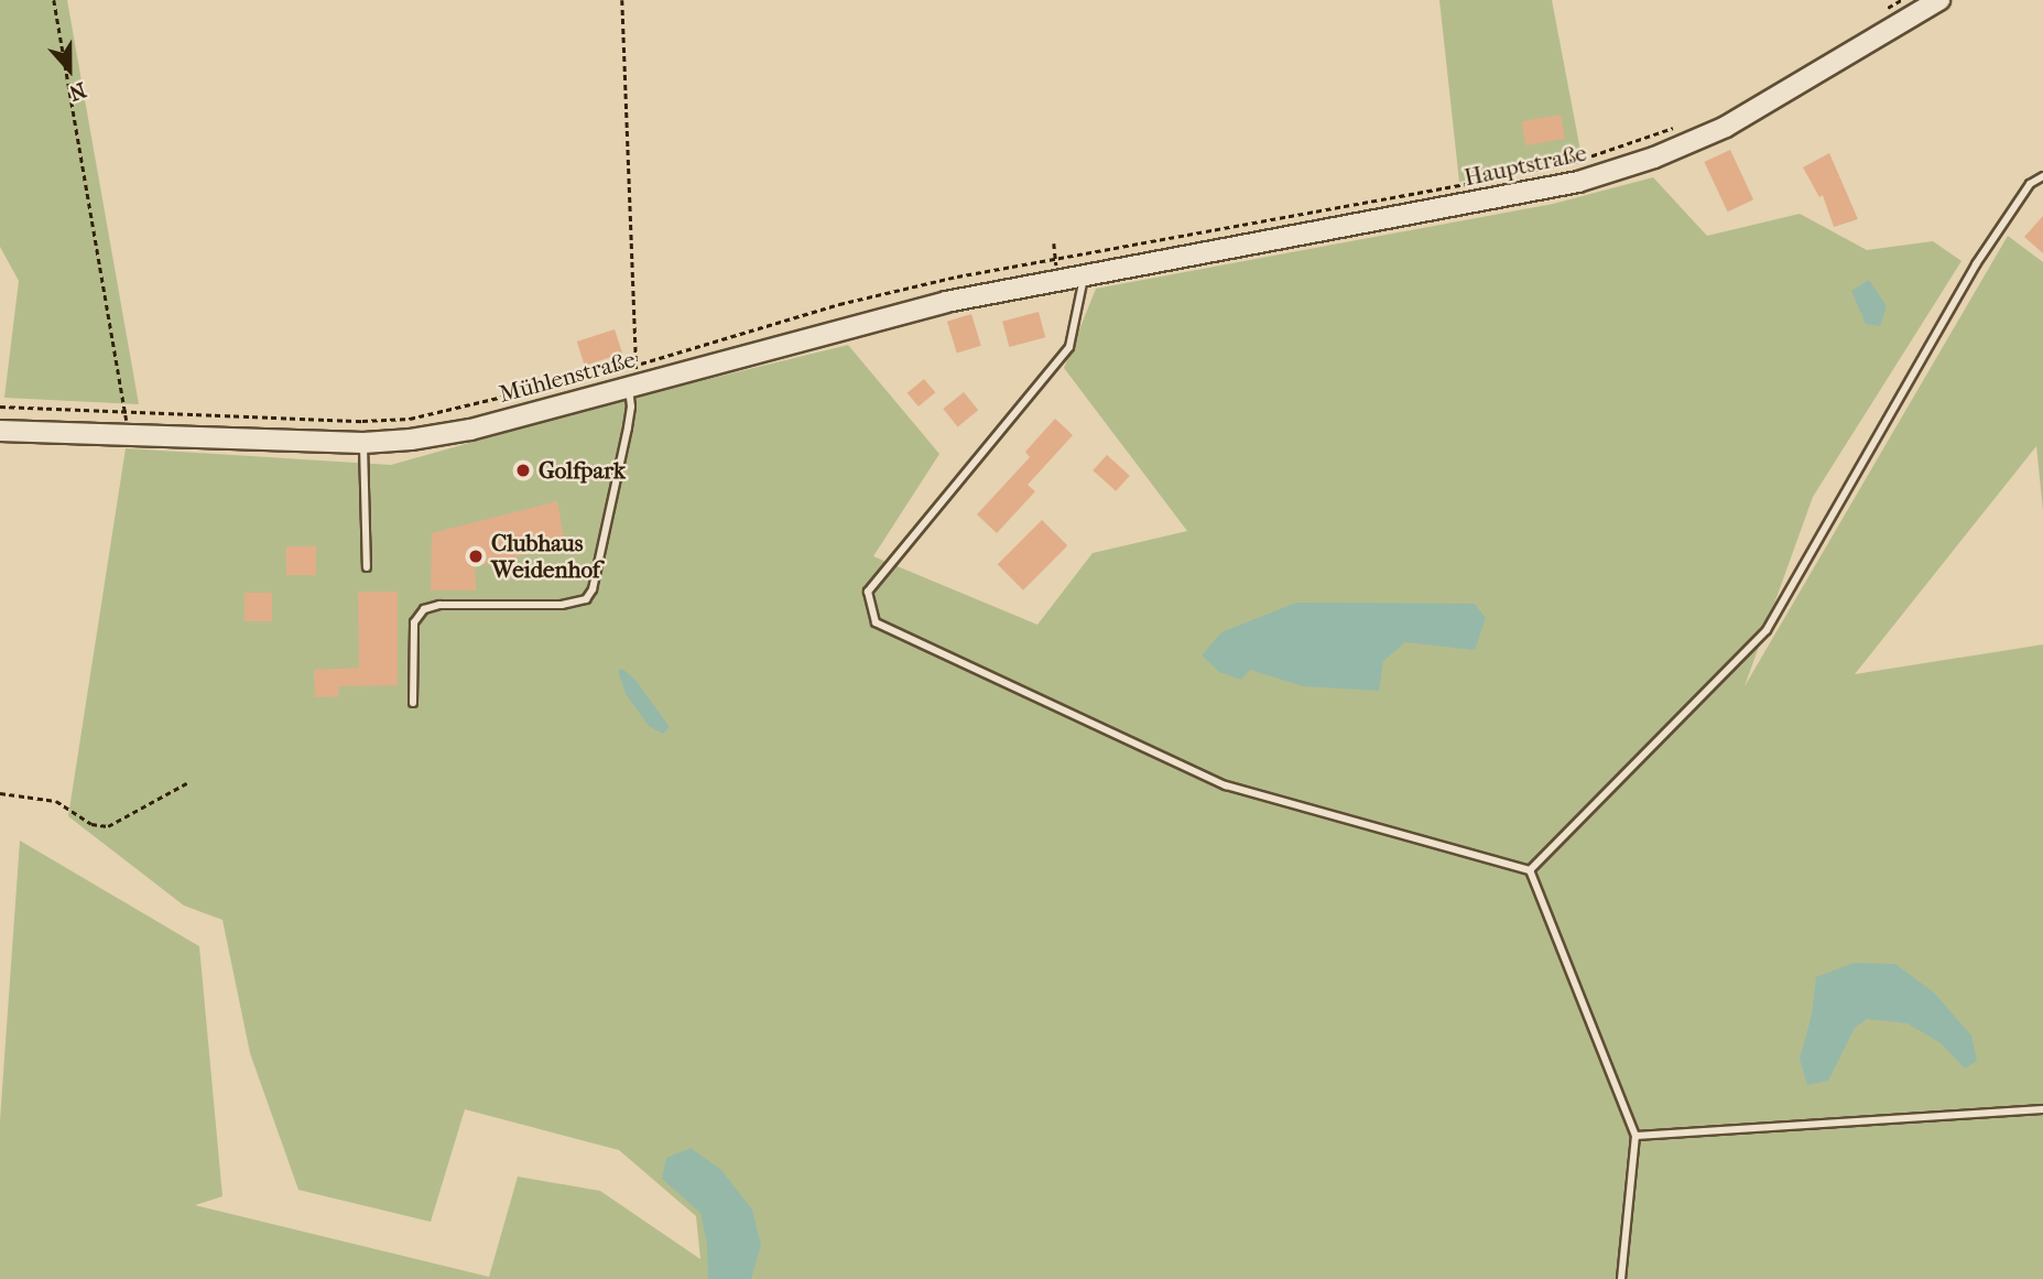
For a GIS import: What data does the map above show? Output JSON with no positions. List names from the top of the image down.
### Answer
{
  "streets": {
    "main road": ["Hauptstraße", "Mühlenstraße"]
  },
  "crossings": [
    ["Hauptstraße", "Mühlenstraße"]
  ],
  "places": ["Golfpark", "Clubhaus Weidenhof"],
  "north": "bottom"
}
